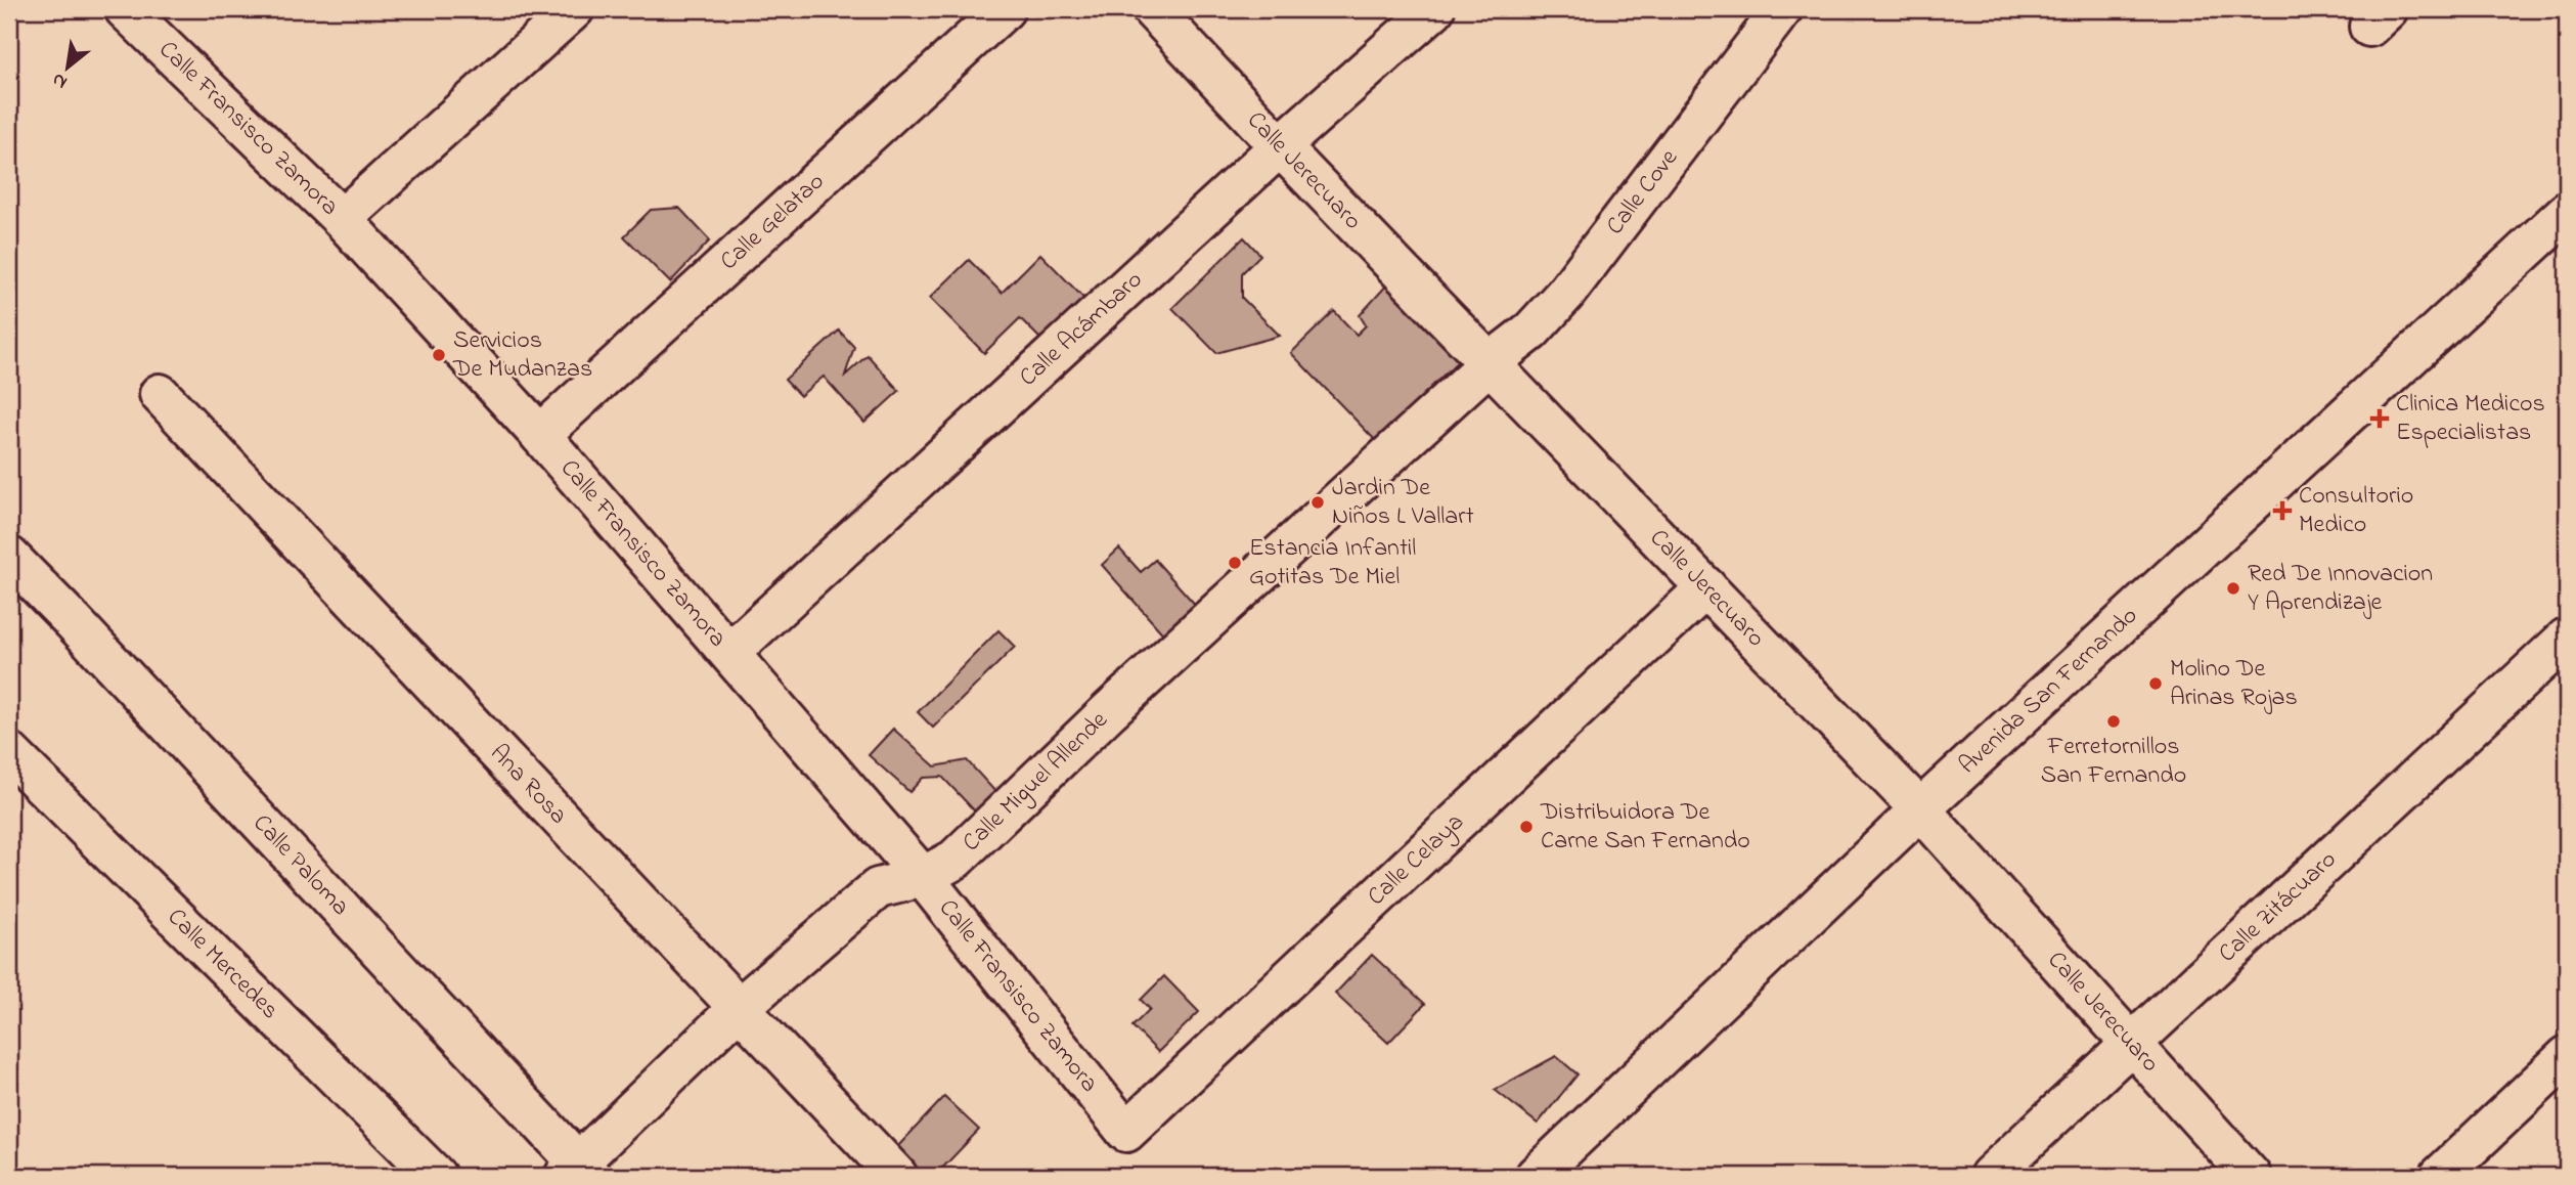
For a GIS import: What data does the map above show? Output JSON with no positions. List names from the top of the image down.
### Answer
{
  "streets": {
    "street": [
      "Calle Fransisco Zamora",
      "Calle Jerecuaro",
      "Calle Cove",
      "Calle Gelatao",
      "Calle Acámbaro",
      "Avenida San Fernando",
      "Calle Miguel Allende",
      "Ana Rosa",
      "Calle Celaya",
      "Calle Paloma",
      "Calle Zitácuaro",
      "Calle Mercedes"
    ]
  },
  "crossings": [
    ["Calle Fransisco Zamora", "Calle Gelatao"],
    ["Calle Fransisco Zamora", "Calle Acámbaro"],
    ["Calle Fransisco Zamora", "Calle Miguel Allende"],
    ["Calle Fransisco Zamora", "Calle Celaya"],
    ["Calle Jerecuaro", "Calle Cove"],
    ["Calle Jerecuaro", "Calle Acámbaro"],
    ["Calle Jerecuaro", "Avenida San Fernando"],
    ["Calle Jerecuaro", "Calle Miguel Allende"],
    ["Calle Jerecuaro", "Calle Celaya"],
    ["Calle Jerecuaro", "Calle Zitácuaro"],
    ["Calle Cove", "Calle Miguel Allende"],
    ["Calle Miguel Allende", "Ana Rosa"],
    ["Calle Miguel Allende", "Calle Paloma"]
  ],
  "places": {
    "other": [
      "Servicios De Mudanzas",
      "Jardin De Niños L Vallart",
      "Estancia Infantil Gotitas De Miel",
      "Red De Innovacion Y Aprendizaje",
      "Molino De Arinas Rojas",
      "Ferretornillos San Fernando",
      "Distribuidora De Carne San Fernando"
    ],
    "health": ["Clinica Medicos Especialistas", "Consultorio Medico"]
  },
  "north": "bottom left"
}
